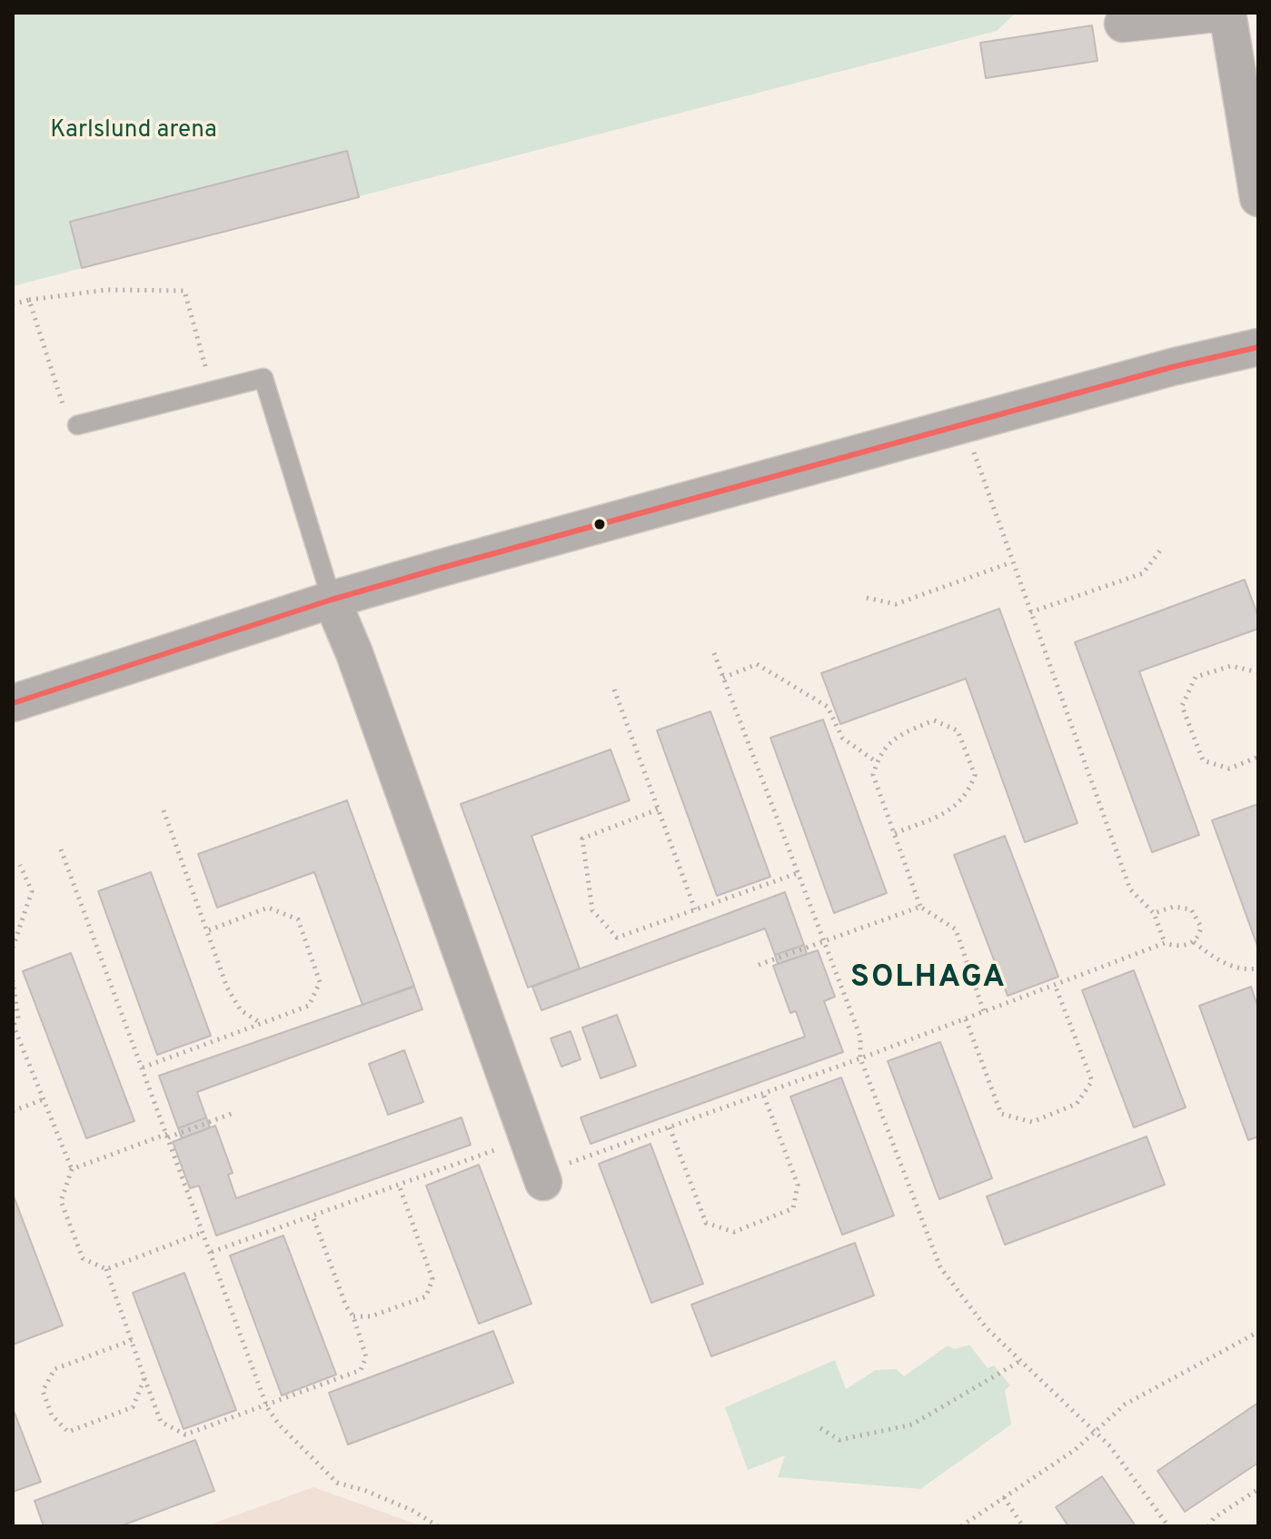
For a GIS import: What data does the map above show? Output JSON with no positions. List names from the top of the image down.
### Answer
{
  "districts": ["SOLHAGA"],
  "parks": ["Karlslund arena"]
}
